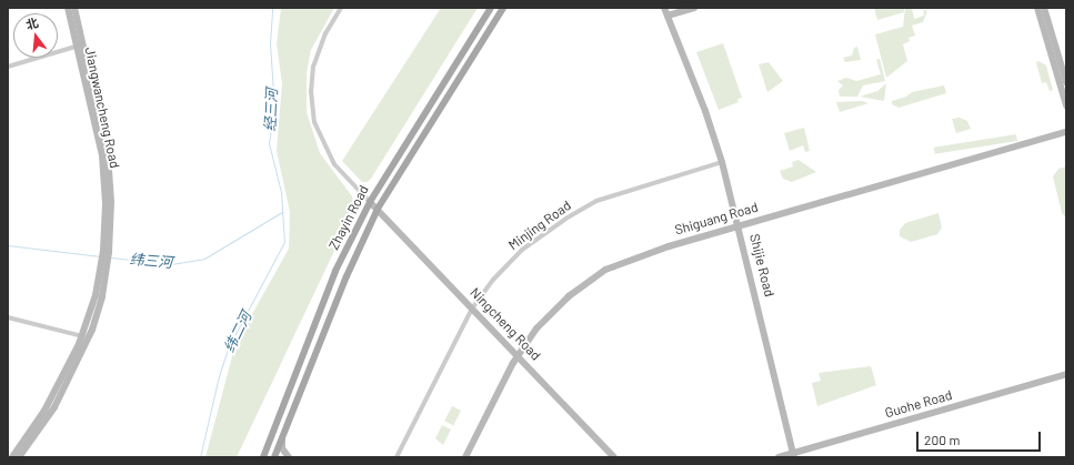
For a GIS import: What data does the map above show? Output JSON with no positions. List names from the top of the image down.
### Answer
{
  "streets": {
    "main road": ["Zhayin Road"],
    "street": [
      "Jiangwancheng Road",
      "Shiguang Road",
      "Minjing Road",
      "Shijie Road",
      "Ningcheng Road",
      "Guohe Road"
    ]
  },
  "crossings": [
    ["Zhayin Road", "Ningcheng Road"],
    ["Shiguang Road", "Shijie Road"],
    ["Shiguang Road", "Ningcheng Road"],
    ["Minjing Road", "Shijie Road"],
    ["Minjing Road", "Ningcheng Road"],
    ["Shijie Road", "Guohe Road"]
  ],
  "water": ["经三河", "纬三河", "纬二河"],
  "scale_bar": "200 m",
  "north": "top"
}
